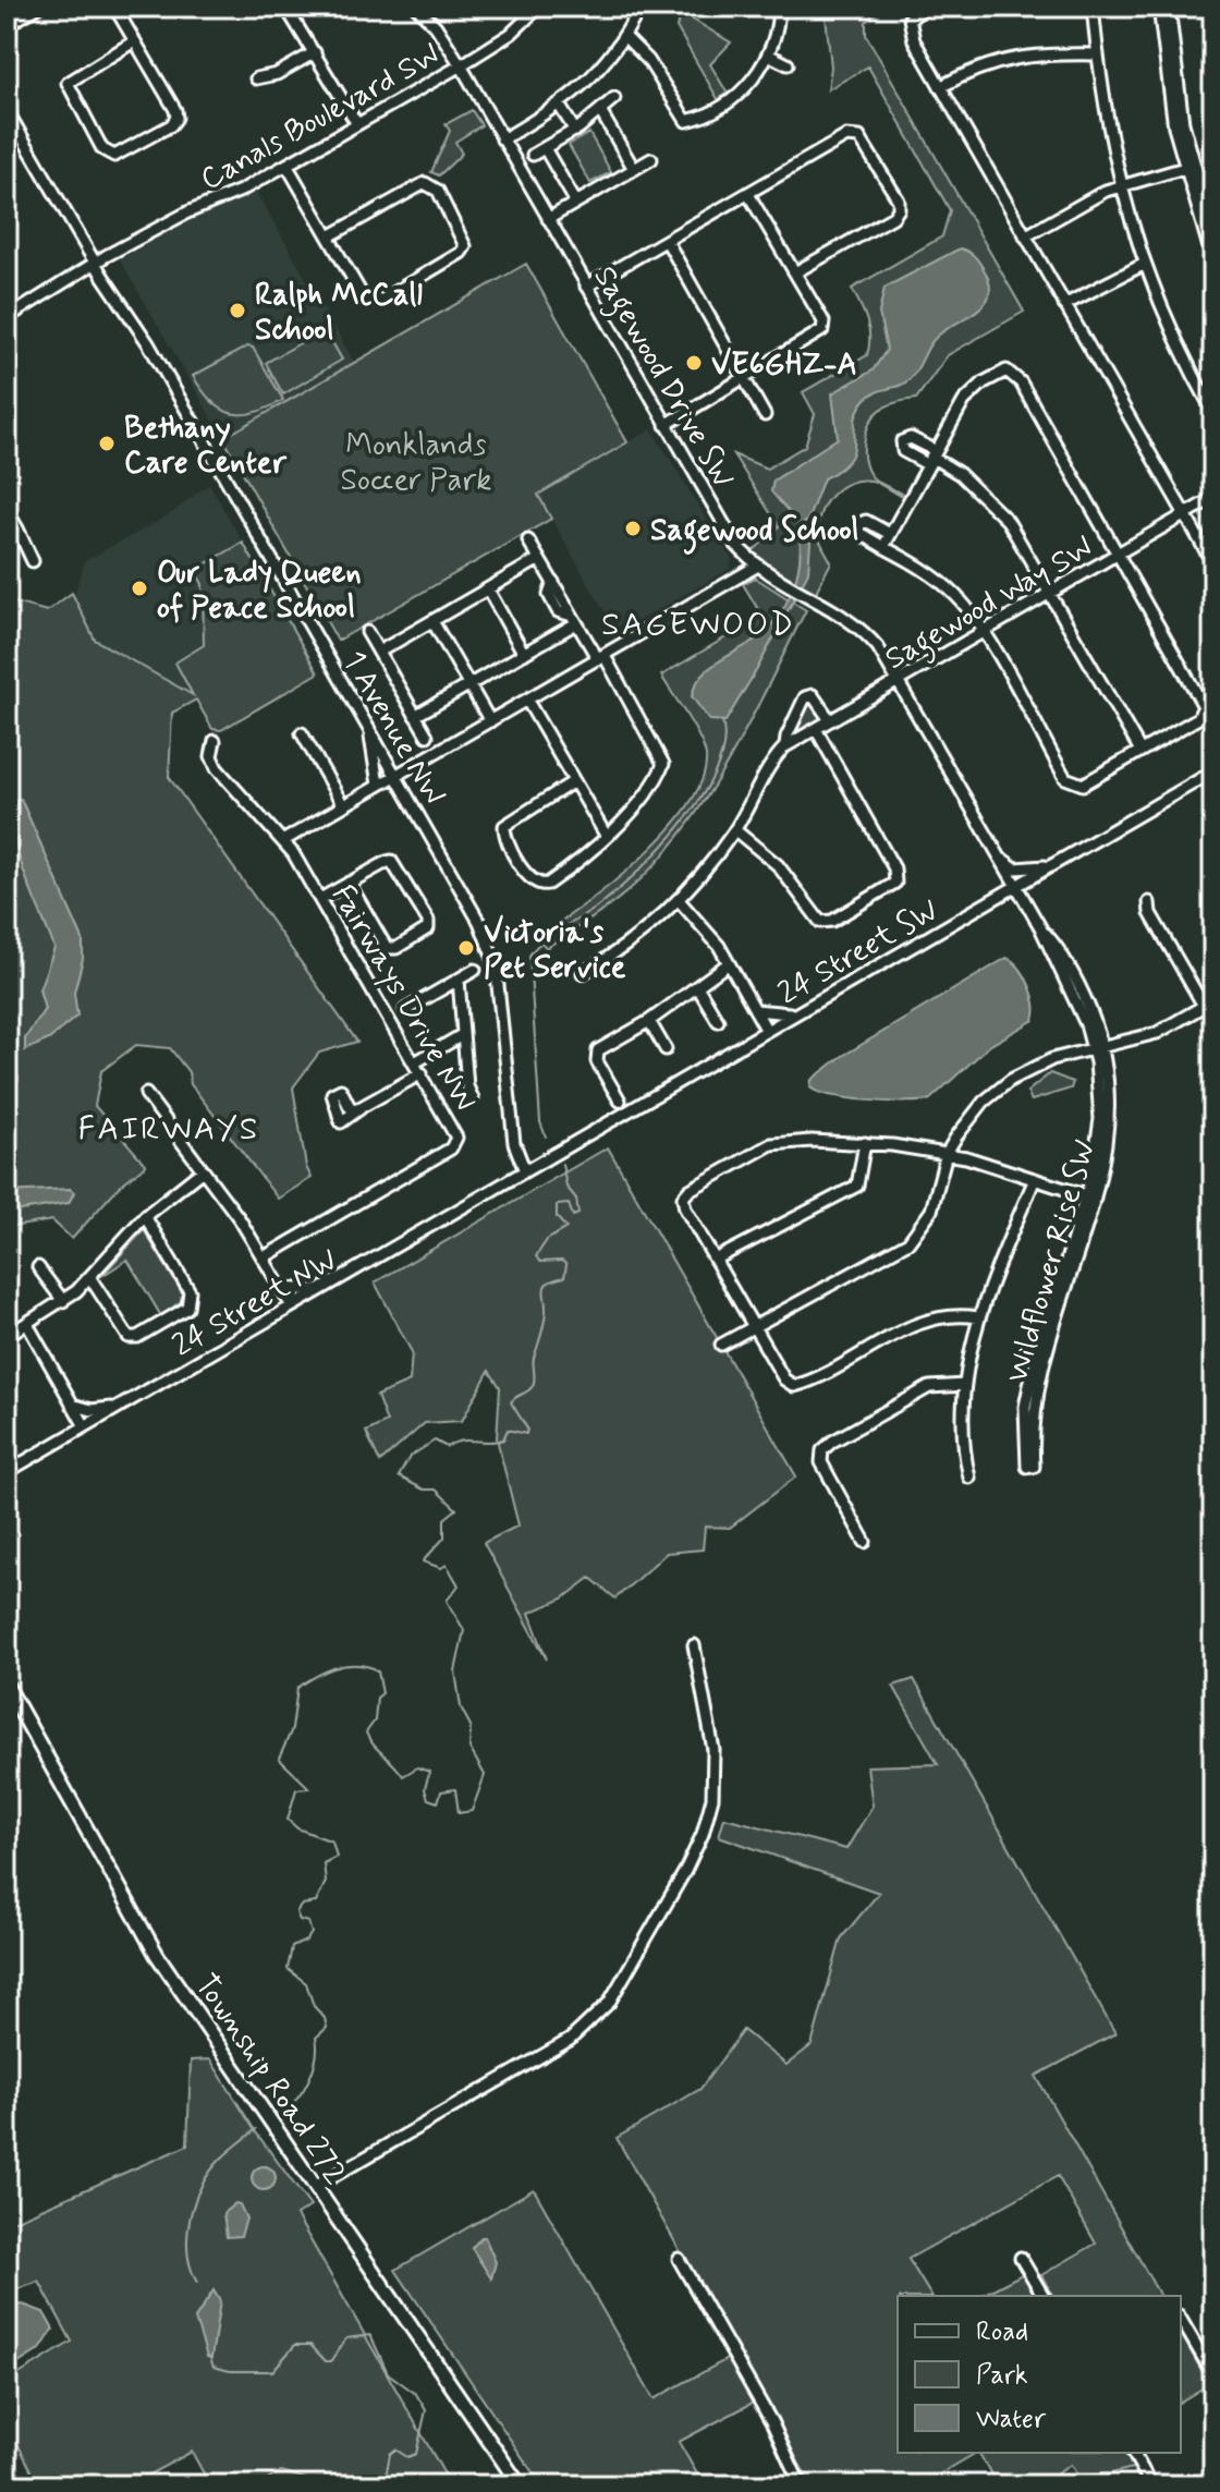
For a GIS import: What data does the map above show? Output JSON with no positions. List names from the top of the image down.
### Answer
{
  "streets": {
    "main road": ["Township Road 272"],
    "street": [
      "Canals Boulevard SW",
      "Sagewood Drive SW",
      "Sagewood Way SW",
      "1 Avenue NW",
      "24 Street SW",
      "Fairways Drive NW",
      "Wildflower Rise SW",
      "24 Street NW"
    ]
  },
  "crossings": [
    ["Canals Boulevard SW", "Sagewood Drive SW"],
    ["Canals Boulevard SW", "1 Avenue NW"],
    ["Sagewood Drive SW", "Sagewood Way SW"],
    ["Sagewood Drive SW", "24 Street SW"],
    ["Sagewood Drive SW", "Wildflower Rise SW"],
    ["1 Avenue NW", "24 Street SW"],
    ["1 Avenue NW", "24 Street NW"],
    ["24 Street SW", "Wildflower Rise SW"],
    ["24 Street SW", "24 Street NW"]
  ],
  "districts": ["SAGEWOOD", "FAIRWAYS"],
  "parks": ["Monklands Soccer Park"],
  "places": [
    "Ralph McCall School",
    "VE6GHZ-A",
    "Bethany Care Center",
    "Sagewood School",
    "Our Lady Queen of Peace School",
    "Victoria's Pet Service"
  ],
  "legend": ["Road", "Park", "Water"]
}
